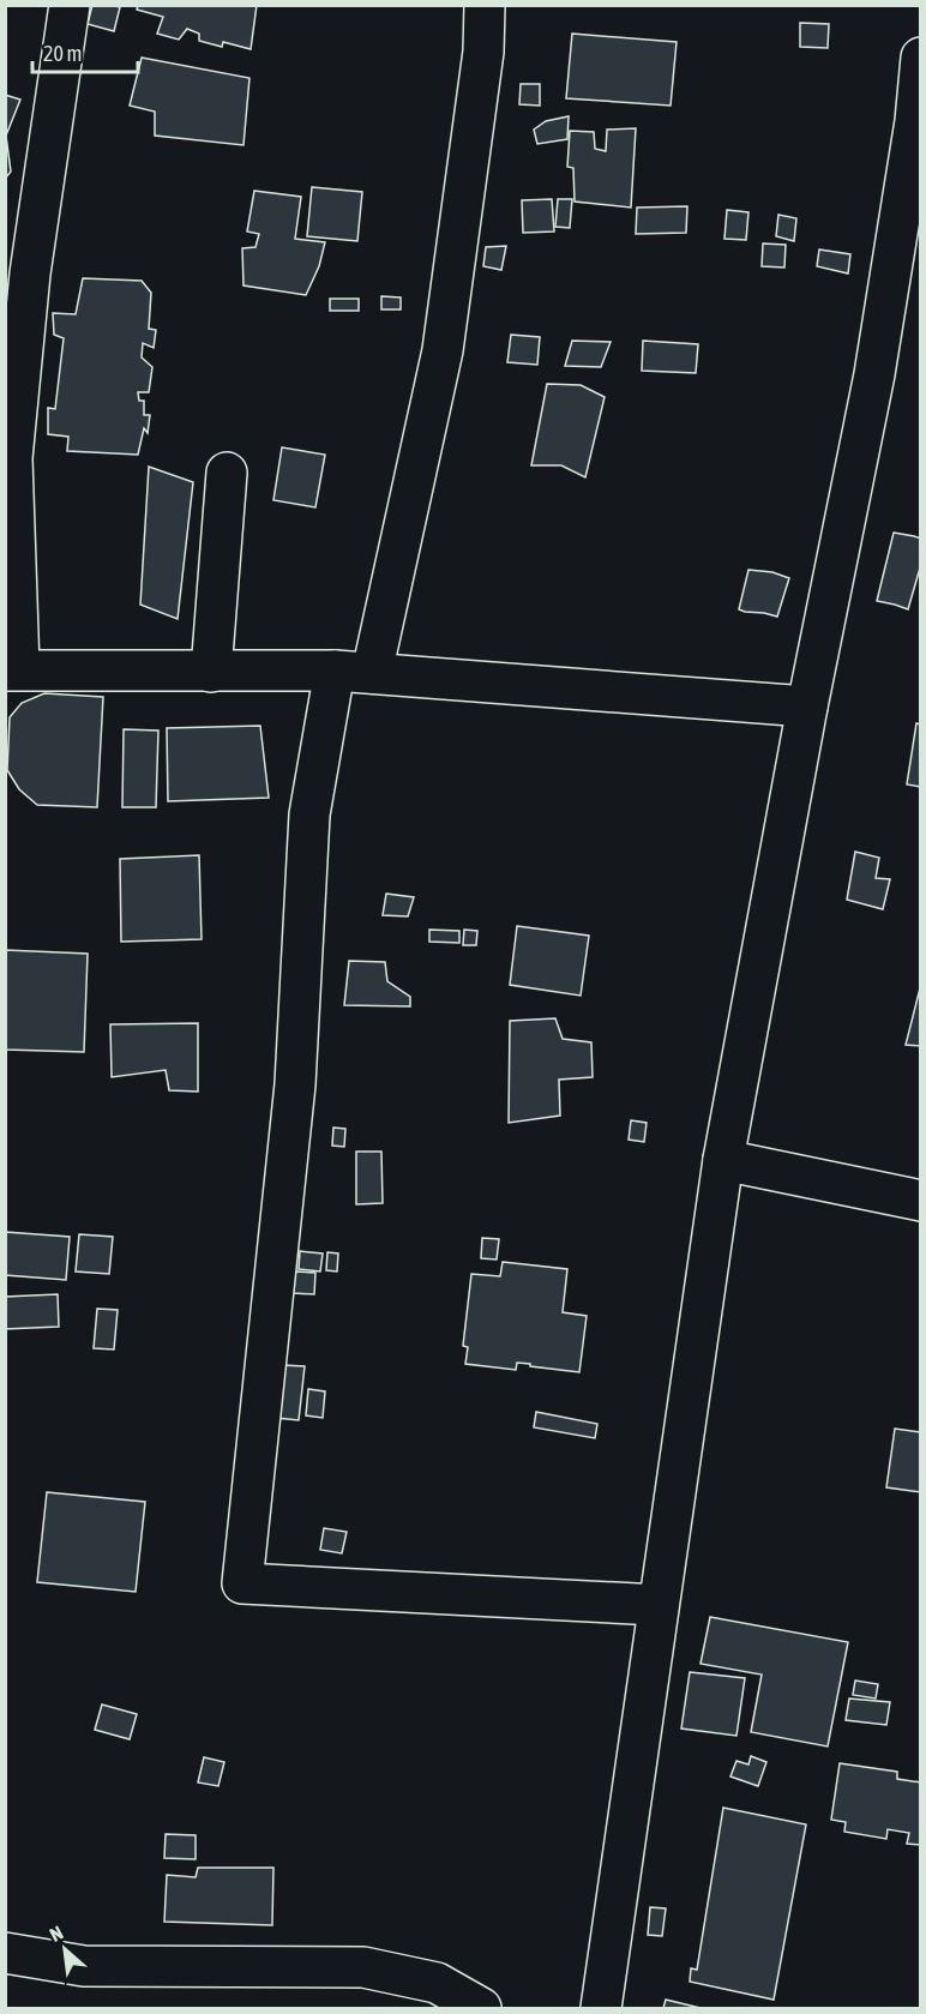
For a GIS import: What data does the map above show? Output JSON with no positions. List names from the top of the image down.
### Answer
{
  "scale_bar": "20 m",
  "north": "top left"
}
